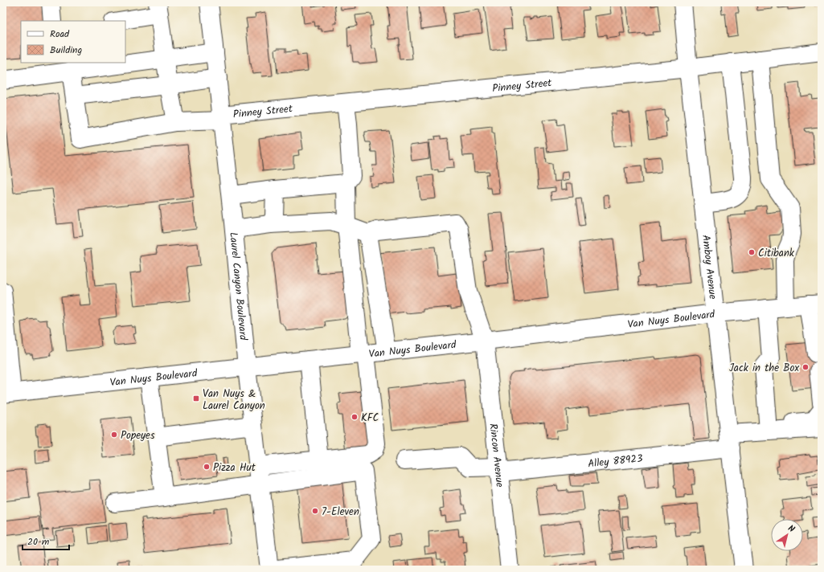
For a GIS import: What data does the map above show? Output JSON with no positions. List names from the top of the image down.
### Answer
{
  "streets": {
    "street": [
      "Pinney Street",
      "Amboy Avenue",
      "Laurel Canyon Boulevard",
      "Van Nuys Boulevard",
      "Rincon Avenue",
      "Alley 88923"
    ]
  },
  "crossings": [
    ["Pinney Street", "Amboy Avenue"],
    ["Pinney Street", "Laurel Canyon Boulevard"],
    ["Amboy Avenue", "Van Nuys Boulevard"],
    ["Amboy Avenue", "Alley 88923"],
    ["Laurel Canyon Boulevard", "Van Nuys Boulevard"],
    ["Van Nuys Boulevard", "Rincon Avenue"],
    ["Rincon Avenue", "Alley 88923"]
  ],
  "places": {
    "other": [
      "Citibank",
      "Jack in the Box",
      "KFC",
      "Popeyes",
      "Pizza Hut",
      "7-Eleven"
    ],
    "transit": ["Van Nuys & Laurel Canyon"]
  },
  "legend": ["Road", "Building"],
  "scale_bar": "20 m",
  "north": "top right"
}
